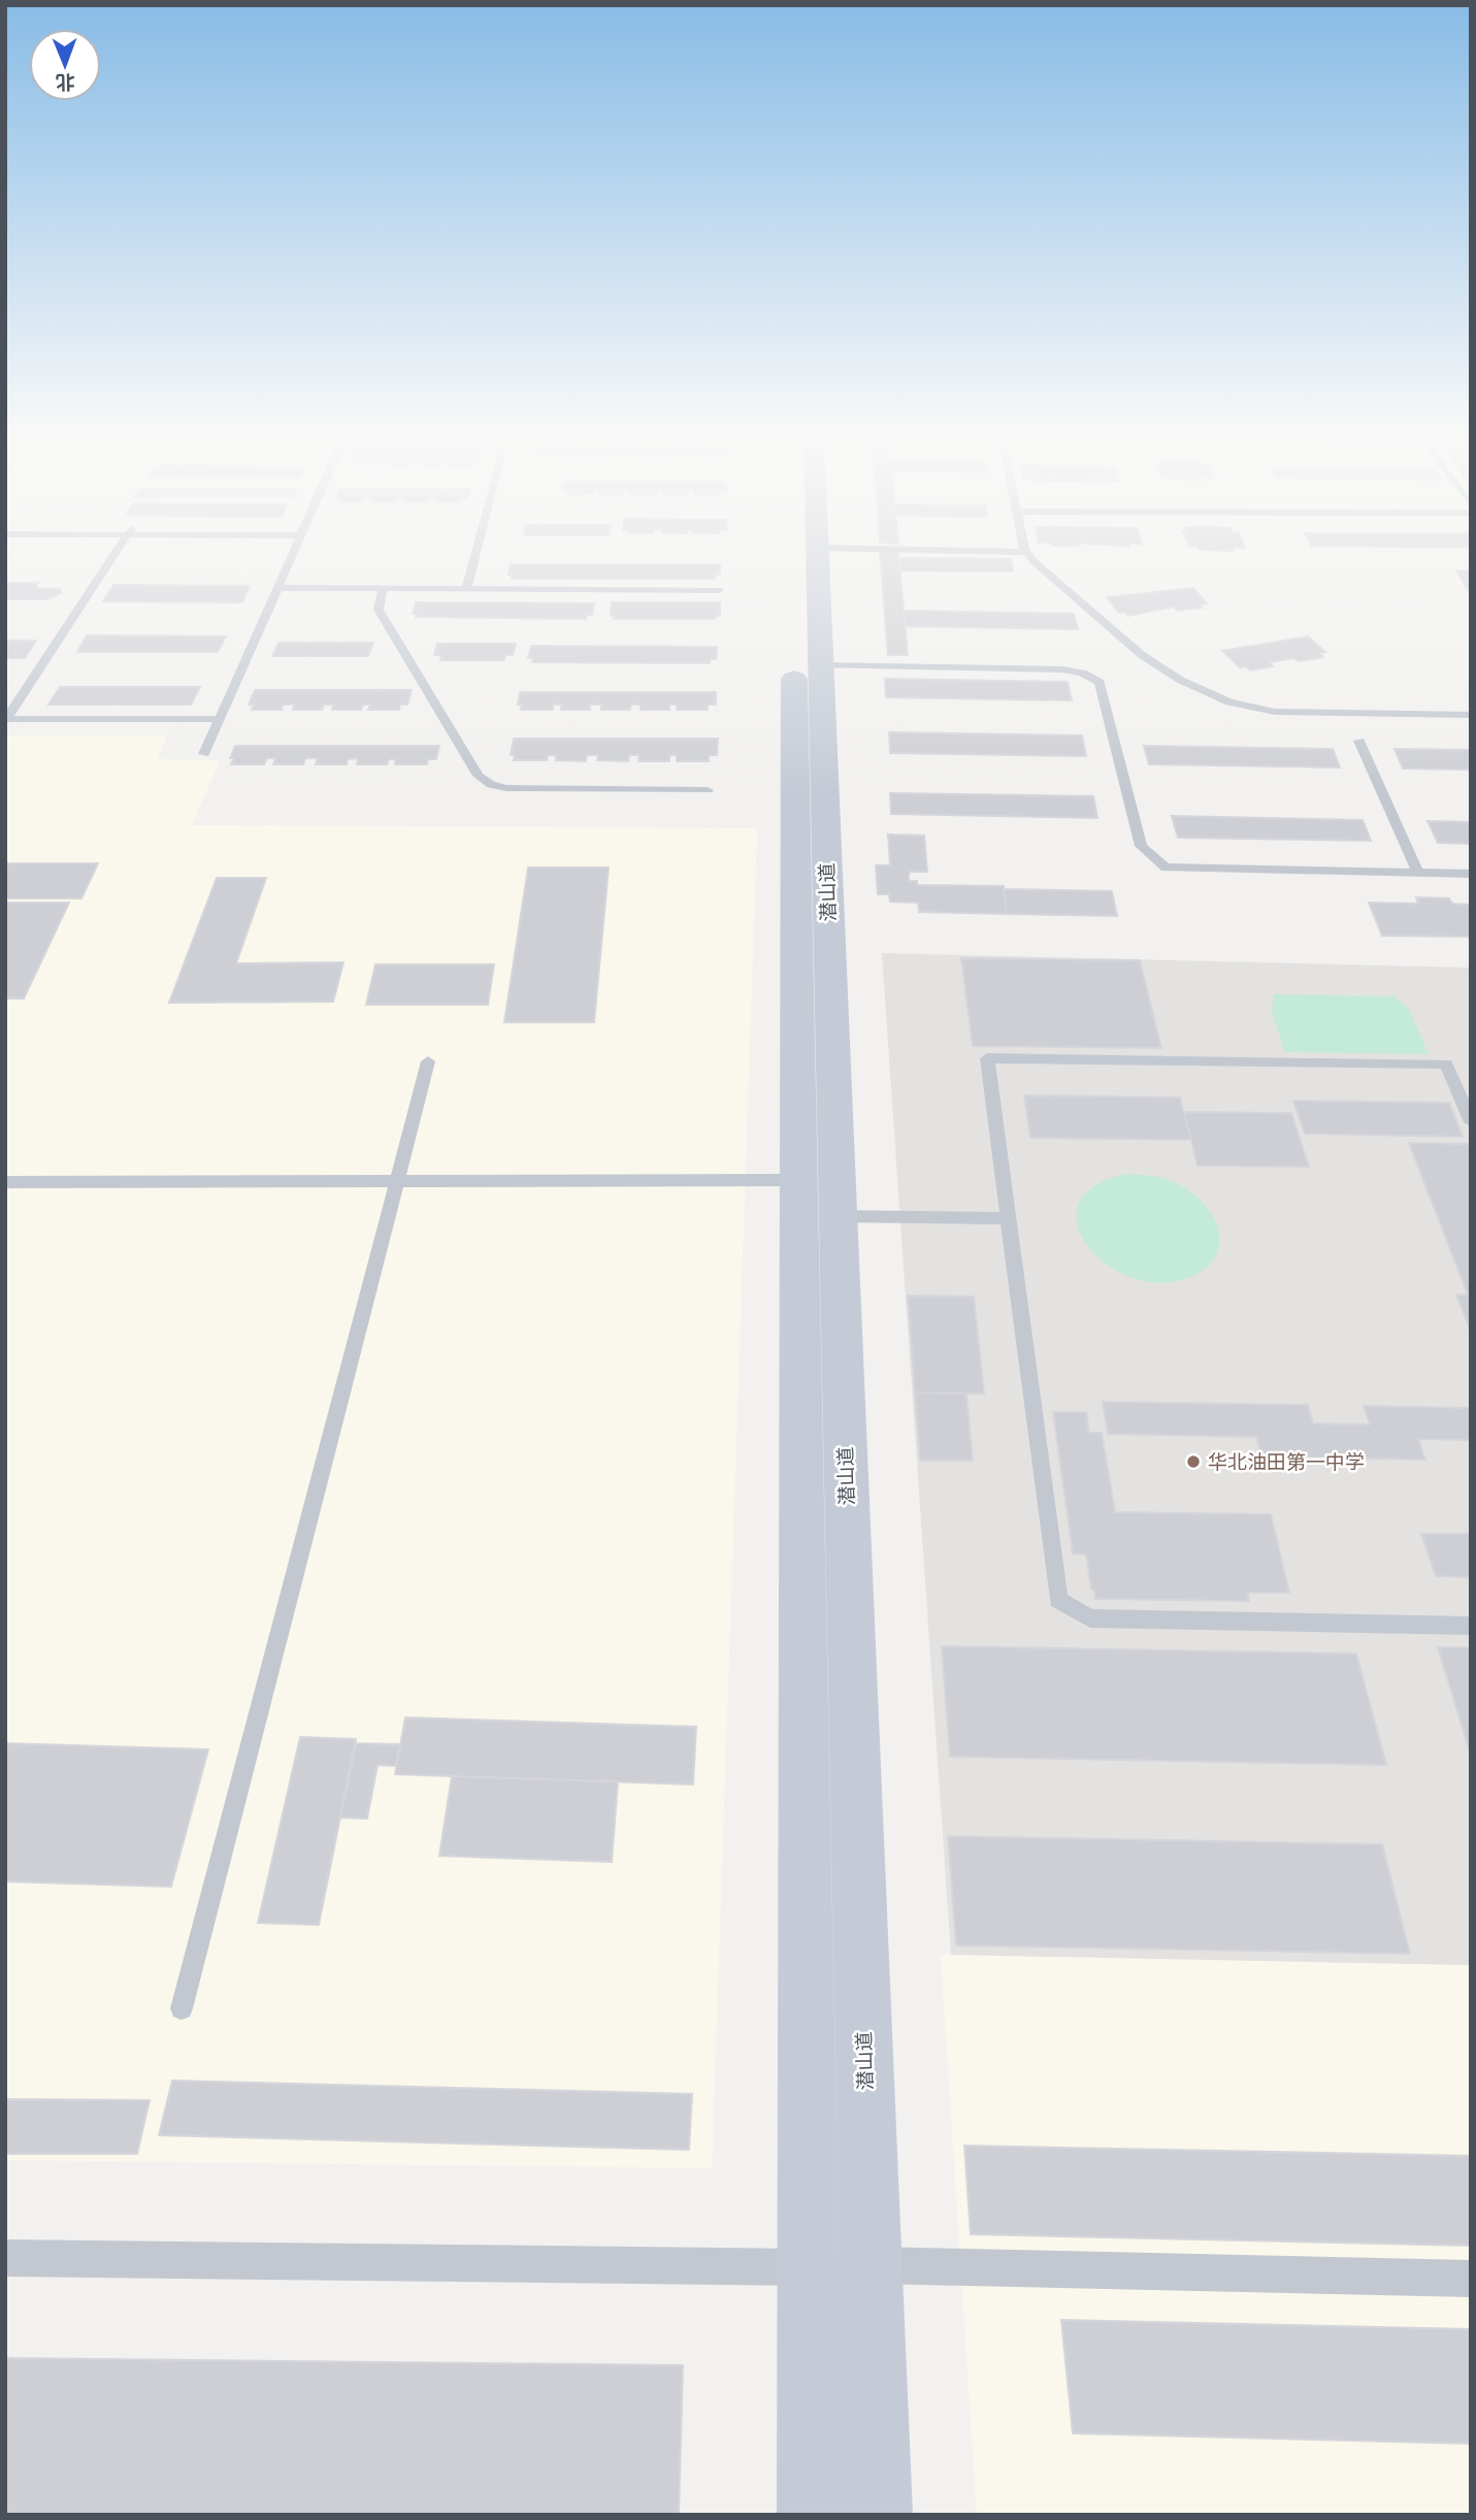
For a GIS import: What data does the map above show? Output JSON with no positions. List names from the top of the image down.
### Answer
{
  "streets": {
    "main road": ["潜山道"]
  },
  "places": ["华北油田第一中学"],
  "north": "bottom"
}
